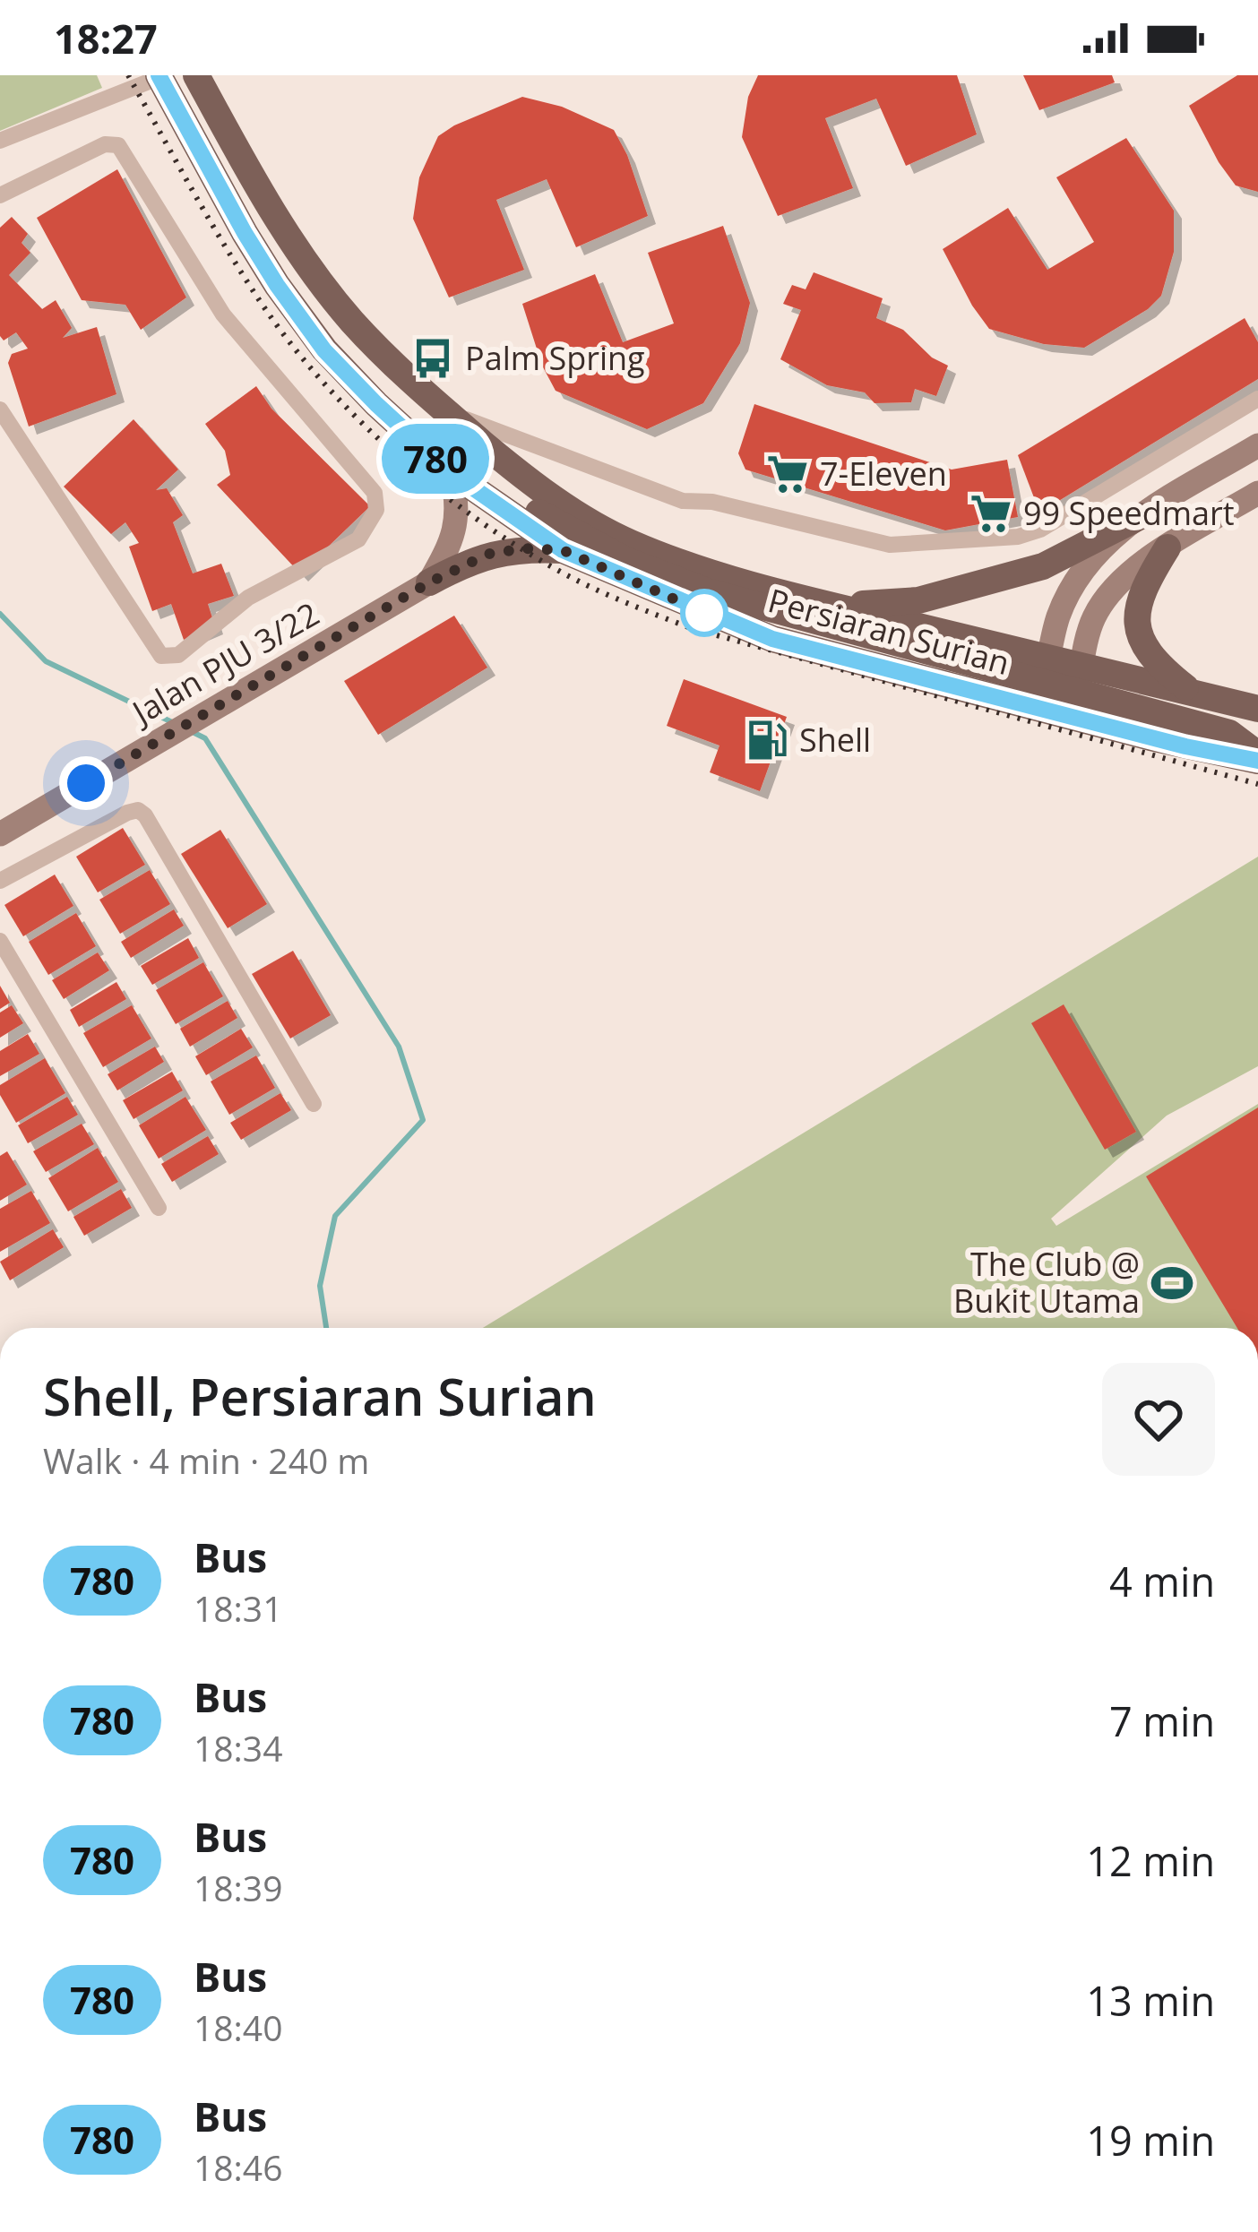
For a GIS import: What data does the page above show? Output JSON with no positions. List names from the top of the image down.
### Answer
{
  "streets": {
    "main road": ["Persiaran Surian"],
    "street": ["Jalan PJU 3/22"]
  },
  "places": {
    "bus stop": ["Palm Spring"],
    "supermarket": ["7-Eleven", "99 Speedmart"],
    "fuel station": ["Shell"],
    "sports": ["The Club @ Bukit Utama"]
  },
  "lines": ["bus line 780"],
  "page": {
    "status": "18:27",
    "on_map": "780",
    "heading": ["Shell, Persiaran Surian", "Walk · 4 min · 240 m"],
    "list": [
      {
        "mark": "780",
        "name": "Bus",
        "note": "18:31",
        "value": "4 min"
      },
      {
        "mark": "780",
        "name": "Bus",
        "note": "18:34",
        "value": "7 min"
      },
      {
        "mark": "780",
        "name": "Bus",
        "note": "18:39",
        "value": "12 min"
      },
      {
        "mark": "780",
        "name": "Bus",
        "note": "18:40",
        "value": "13 min"
      },
      {
        "mark": "780",
        "name": "Bus",
        "note": "18:46",
        "value": "19 min"
      }
    ]
  }
}
